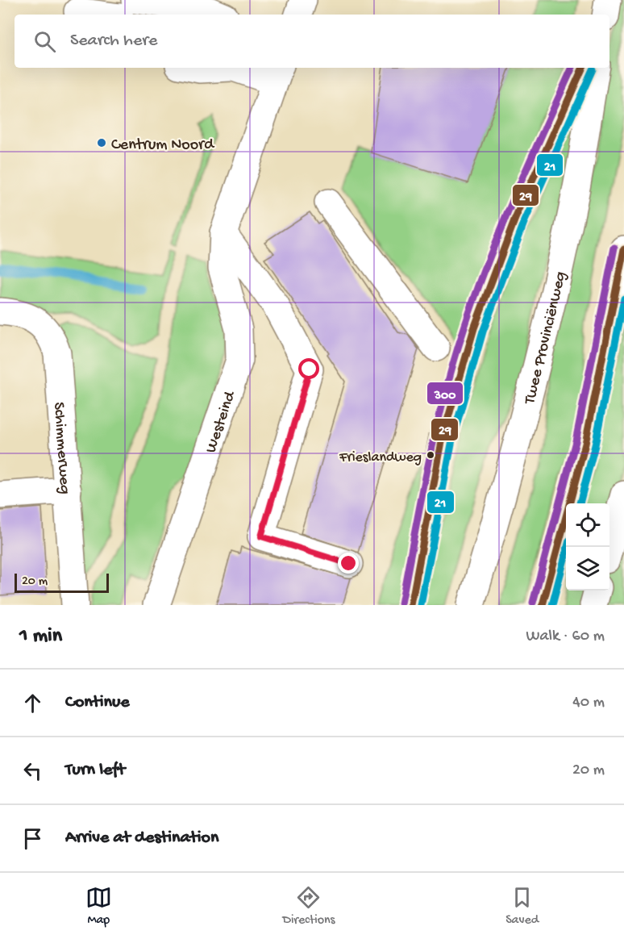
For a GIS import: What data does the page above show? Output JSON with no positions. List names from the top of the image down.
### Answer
{
  "streets": {
    "street": ["Twee Provinciënweg", "Westeind", "Schimmerweg"]
  },
  "places": ["Centrum Noord", "Frieslandweg"],
  "lines": ["transit line 29", "transit line 300", "transit line 21"],
  "scale_bar": "20 m",
  "page": {
    "search": "Search here",
    "scale": "20 m",
    "heading": ["1 min", "Walk · 60 m"],
    "list": [
      ["Continue", "40 m"],
      ["Turn left", "20 m"],
      "Arrive at destination"
    ],
    "nav": ["Map", "Directions", "Saved"]
  }
}
